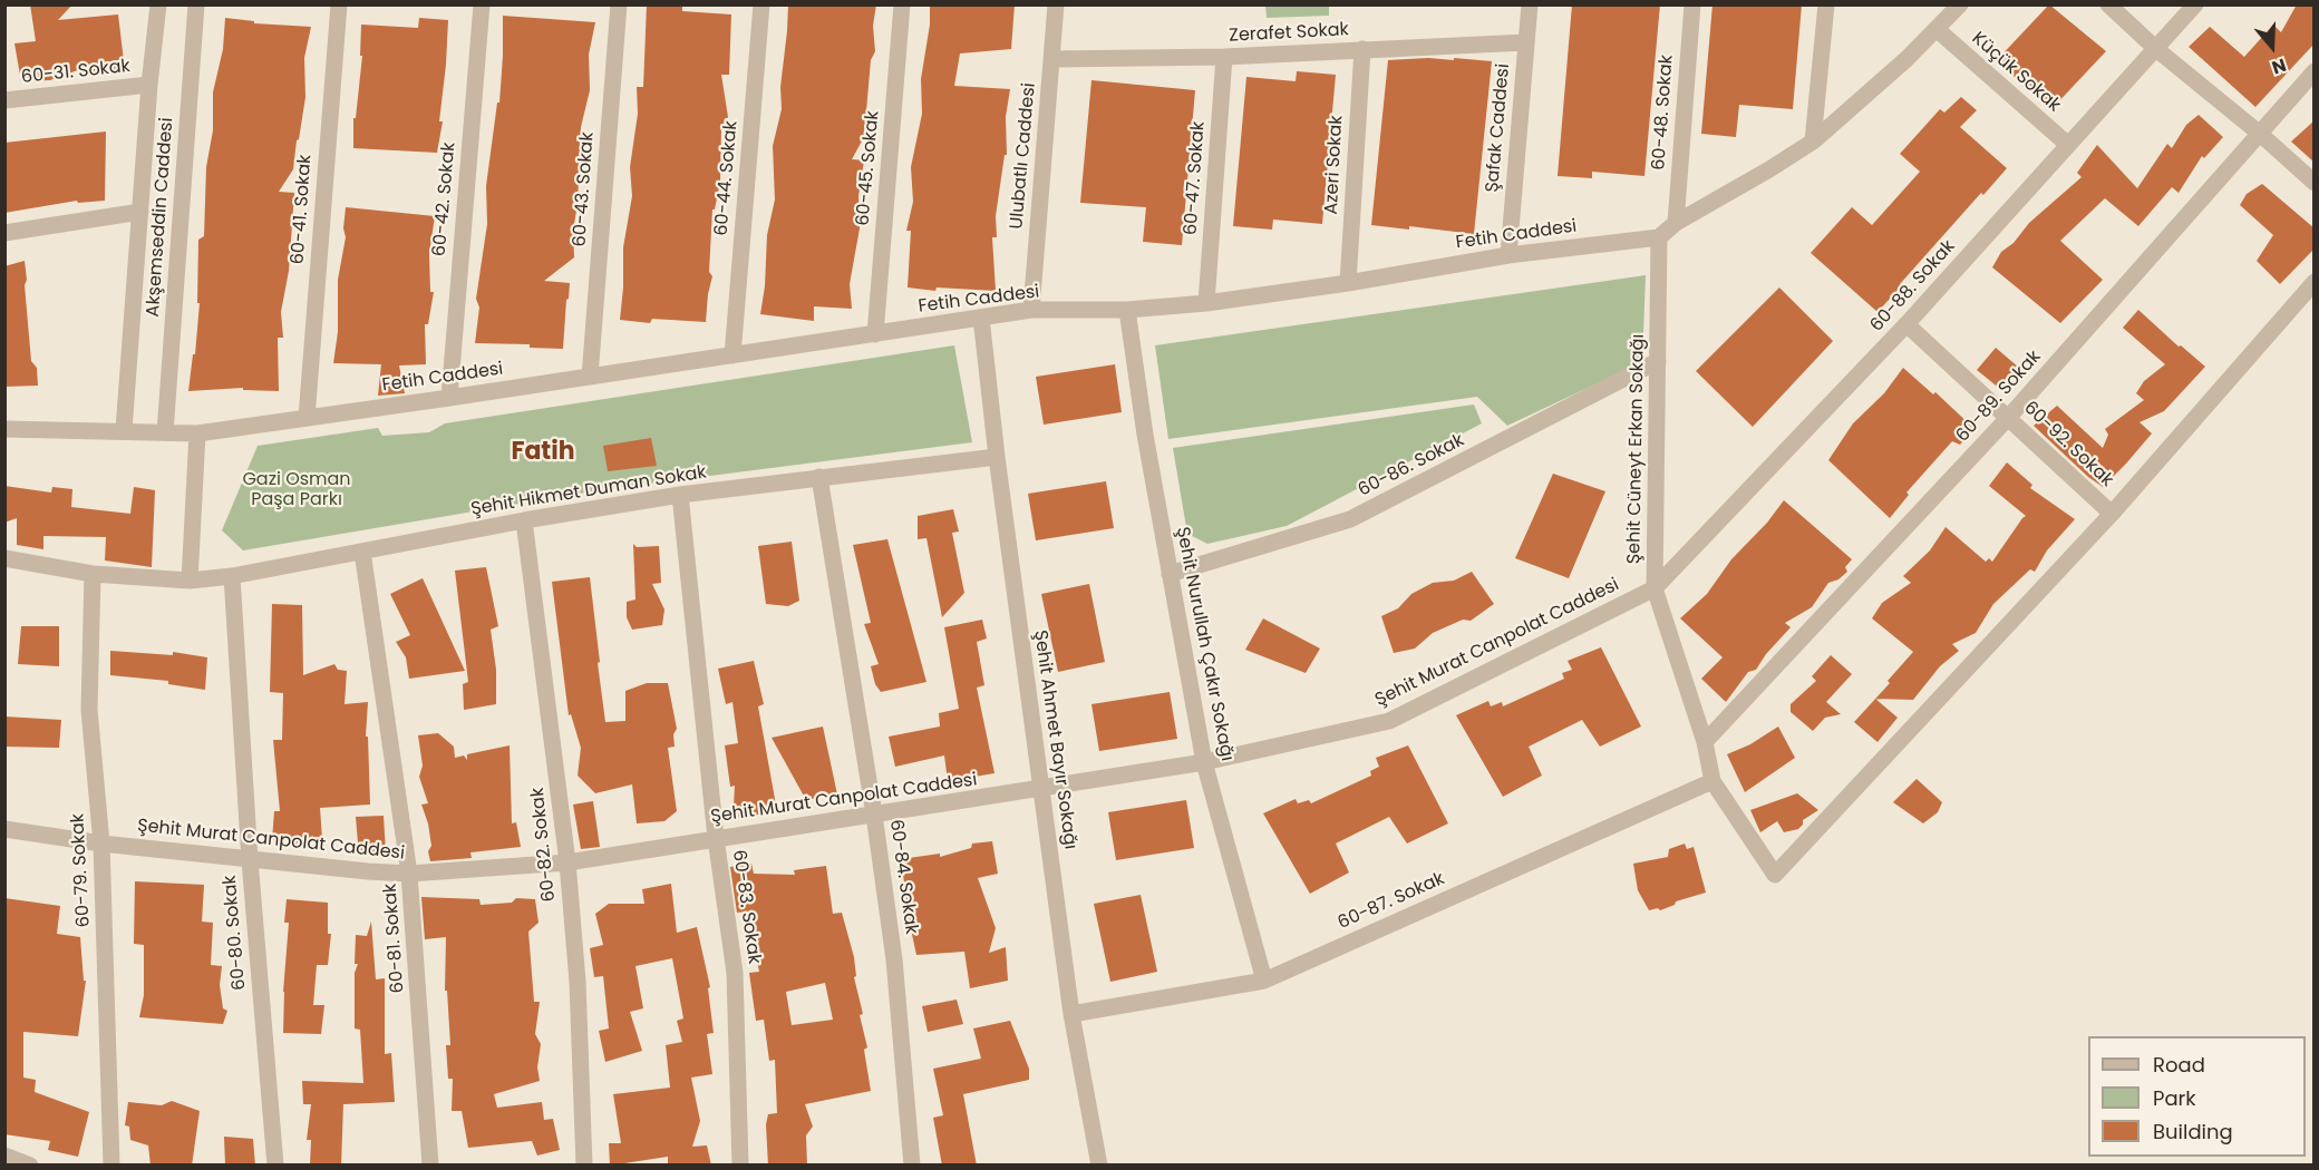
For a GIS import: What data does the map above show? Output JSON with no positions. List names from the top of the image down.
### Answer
{
  "streets": {
    "street": [
      "Zerafet Sokak",
      "60-31. Sokak",
      "Küçük Sokak",
      "60-48. Sokak",
      "Şafak Caddesi",
      "Ulubatlı Caddesi",
      "Azeri Sokak",
      "60-45. Sokak",
      "60-44. Sokak",
      "60-47. Sokak",
      "60-43. Sokak",
      "60-42. Sokak",
      "60-41. Sokak",
      "Akşemseddin Caddesi",
      "Fetih Caddesi",
      "60-88. Sokak",
      "60-89. Sokak",
      "60-92. Sokak",
      "Şehit Cüneyt Erkan Sokağı",
      "60-86. Sokak",
      "Şehit Hikmet Duman Sokak",
      "Şehit Murat Canpolat Caddesi",
      "Şehit Nurullah Çakır Sokağı",
      "Şehit Ahmet Bayır Sokağı",
      "60-82. Sokak",
      "60-79. Sokak",
      "60-84. Sokak",
      "60-87. Sokak",
      "60-83. Sokak",
      "60-80. Sokak",
      "60-81. Sokak"
    ]
  },
  "crossings": [
    ["Zerafet Sokak", "Şafak Caddesi"],
    ["Zerafet Sokak", "Ulubatlı Caddesi"],
    ["Zerafet Sokak", "Azeri Sokak"],
    ["Zerafet Sokak", "60-47. Sokak"],
    ["60-31. Sokak", "Akşemseddin Caddesi"],
    ["Küçük Sokak", "60-88. Sokak"],
    ["Şafak Caddesi", "Fetih Caddesi"],
    ["Ulubatlı Caddesi", "Fetih Caddesi"],
    ["Azeri Sokak", "Fetih Caddesi"],
    ["60-45. Sokak", "Fetih Caddesi"],
    ["60-44. Sokak", "Fetih Caddesi"],
    ["60-47. Sokak", "Fetih Caddesi"],
    ["60-43. Sokak", "Fetih Caddesi"],
    ["60-42. Sokak", "Fetih Caddesi"],
    ["60-41. Sokak", "Fetih Caddesi"],
    ["Akşemseddin Caddesi", "Fetih Caddesi"],
    ["Fetih Caddesi", "Şehit Cüneyt Erkan Sokağı"],
    ["Fetih Caddesi", "Şehit Nurullah Çakır Sokağı"],
    ["Fetih Caddesi", "Şehit Ahmet Bayır Sokağı"],
    ["60-88. Sokak", "60-92. Sokak"],
    ["60-88. Sokak", "Şehit Cüneyt Erkan Sokağı"],
    ["60-88. Sokak", "Şehit Murat Canpolat Caddesi"],
    ["60-89. Sokak", "60-92. Sokak"],
    ["60-89. Sokak", "Şehit Cüneyt Erkan Sokağı"],
    ["60-92. Sokak", "Şehit Cüneyt Erkan Sokağı"],
    ["Şehit Cüneyt Erkan Sokağı", "60-86. Sokak"],
    ["Şehit Cüneyt Erkan Sokağı", "Şehit Murat Canpolat Caddesi"],
    ["Şehit Cüneyt Erkan Sokağı", "60-87. Sokak"],
    ["60-86. Sokak", "Şehit Nurullah Çakır Sokağı"],
    ["Şehit Hikmet Duman Sokak", "Şehit Ahmet Bayır Sokağı"],
    ["Şehit Hikmet Duman Sokak", "60-82. Sokak"],
    ["Şehit Hikmet Duman Sokak", "60-79. Sokak"],
    ["Şehit Hikmet Duman Sokak", "60-84. Sokak"],
    ["Şehit Hikmet Duman Sokak", "60-83. Sokak"],
    ["Şehit Hikmet Duman Sokak", "60-80. Sokak"],
    ["Şehit Hikmet Duman Sokak", "60-81. Sokak"],
    ["Şehit Murat Canpolat Caddesi", "Şehit Nurullah Çakır Sokağı"],
    ["Şehit Murat Canpolat Caddesi", "Şehit Ahmet Bayır Sokağı"],
    ["Şehit Murat Canpolat Caddesi", "60-82. Sokak"],
    ["Şehit Murat Canpolat Caddesi", "60-79. Sokak"],
    ["Şehit Murat Canpolat Caddesi", "60-84. Sokak"],
    ["Şehit Murat Canpolat Caddesi", "60-83. Sokak"],
    ["Şehit Murat Canpolat Caddesi", "60-80. Sokak"],
    ["Şehit Murat Canpolat Caddesi", "60-81. Sokak"],
    ["Şehit Nurullah Çakır Sokağı", "60-87. Sokak"],
    ["Şehit Ahmet Bayır Sokağı", "60-87. Sokak"]
  ],
  "districts": ["Fatih"],
  "parks": ["Gazi Osman Paşa Parkı"],
  "legend": ["Road", "Park", "Building"],
  "north": "bottom"
}
